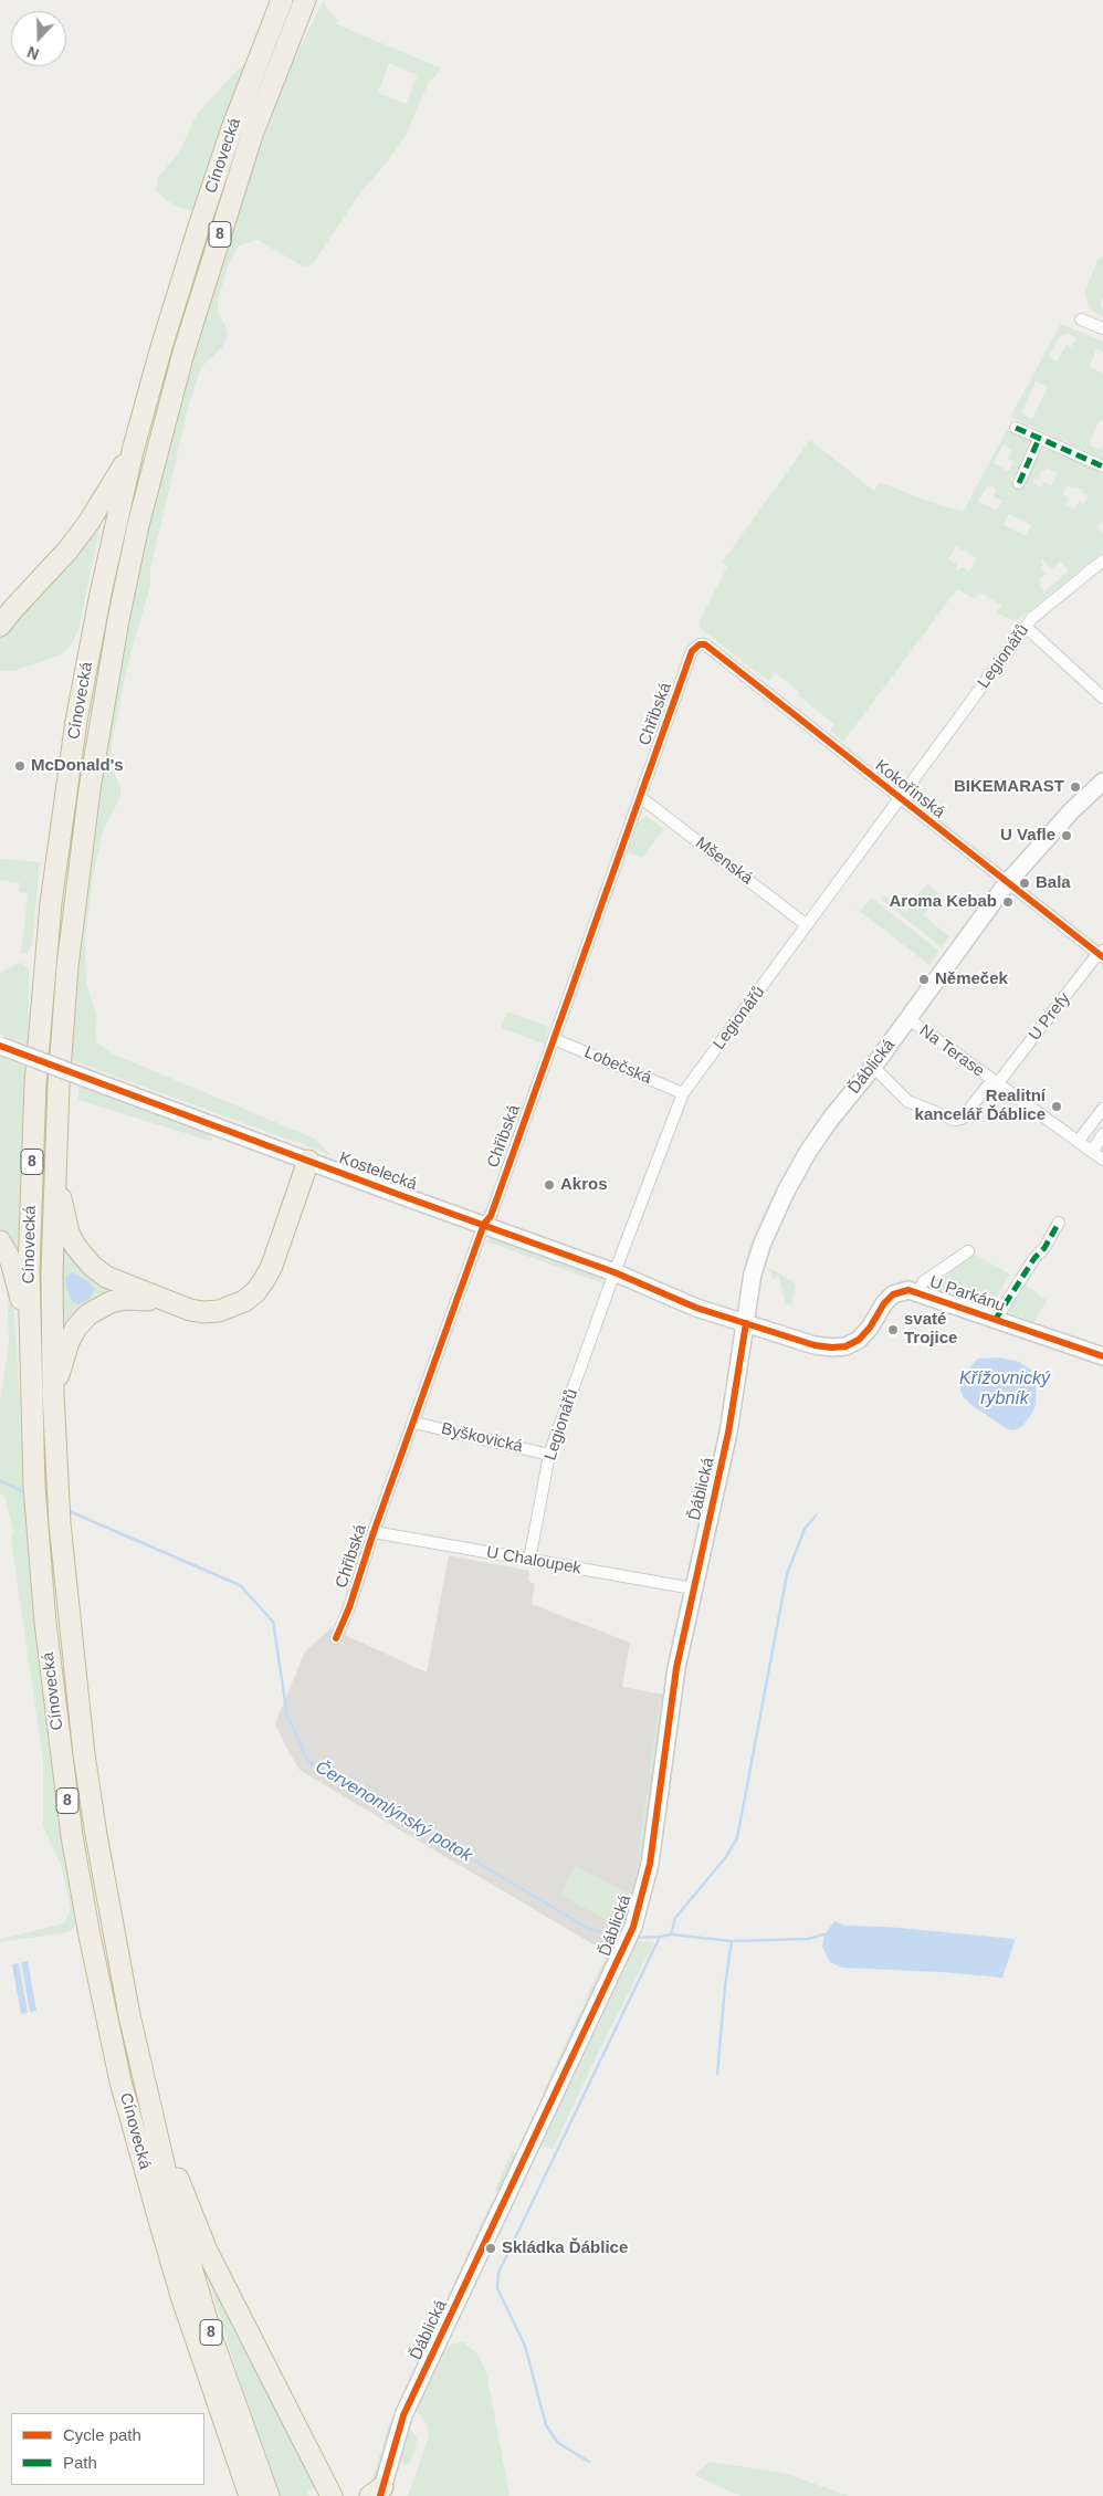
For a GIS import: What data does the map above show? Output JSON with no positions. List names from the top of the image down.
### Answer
{
  "streets": {
    "highway": ["Cínovecká", "8"],
    "main road": ["Ďáblická", "Kostelecká", "U Parkánu"],
    "street": [
      "Legionářů",
      "Chřibská",
      "Kokořínská",
      "Mšenská",
      "U Prefy",
      "Na Terase",
      "Lobečská",
      "Byškovická",
      "U Chaloupek"
    ]
  },
  "crossings": [
    ["Legionářů", "Kokořínská"],
    ["Legionářů", "Mšenská"],
    ["Legionářů", "Lobečská"],
    ["Legionářů", "Kostelecká"],
    ["Legionářů", "Byškovická"],
    ["Legionářů", "U Chaloupek"],
    ["Chřibská", "Kokořínská"],
    ["Chřibská", "Mšenská"],
    ["Chřibská", "Lobečská"],
    ["Chřibská", "Kostelecká"],
    ["Chřibská", "Byškovická"],
    ["Chřibská", "U Chaloupek"],
    ["Kokořínská", "U Prefy"],
    ["Kokořínská", "Ďáblická"],
    ["U Prefy", "Na Terase"],
    ["U Prefy", "Ďáblická"],
    ["Na Terase", "Ďáblická"],
    ["Ďáblická", "Kostelecká"],
    ["Ďáblická", "U Parkánu"],
    ["Ďáblická", "U Chaloupek"],
    ["Kostelecká", "U Parkánu"]
  ],
  "water": ["Křížovnický rybník", "Červenomlýnský potok"],
  "places": [
    "McDonald's",
    "BIKEMARAST",
    "U Vafle",
    "Bala",
    "Aroma Kebab",
    "Němeček",
    "Realitní kancelář Ďáblice",
    "Akros",
    "svaté Trojice",
    "Skládka Ďáblice"
  ],
  "legend": ["Cycle path", "Path"],
  "north": "bottom"
}
